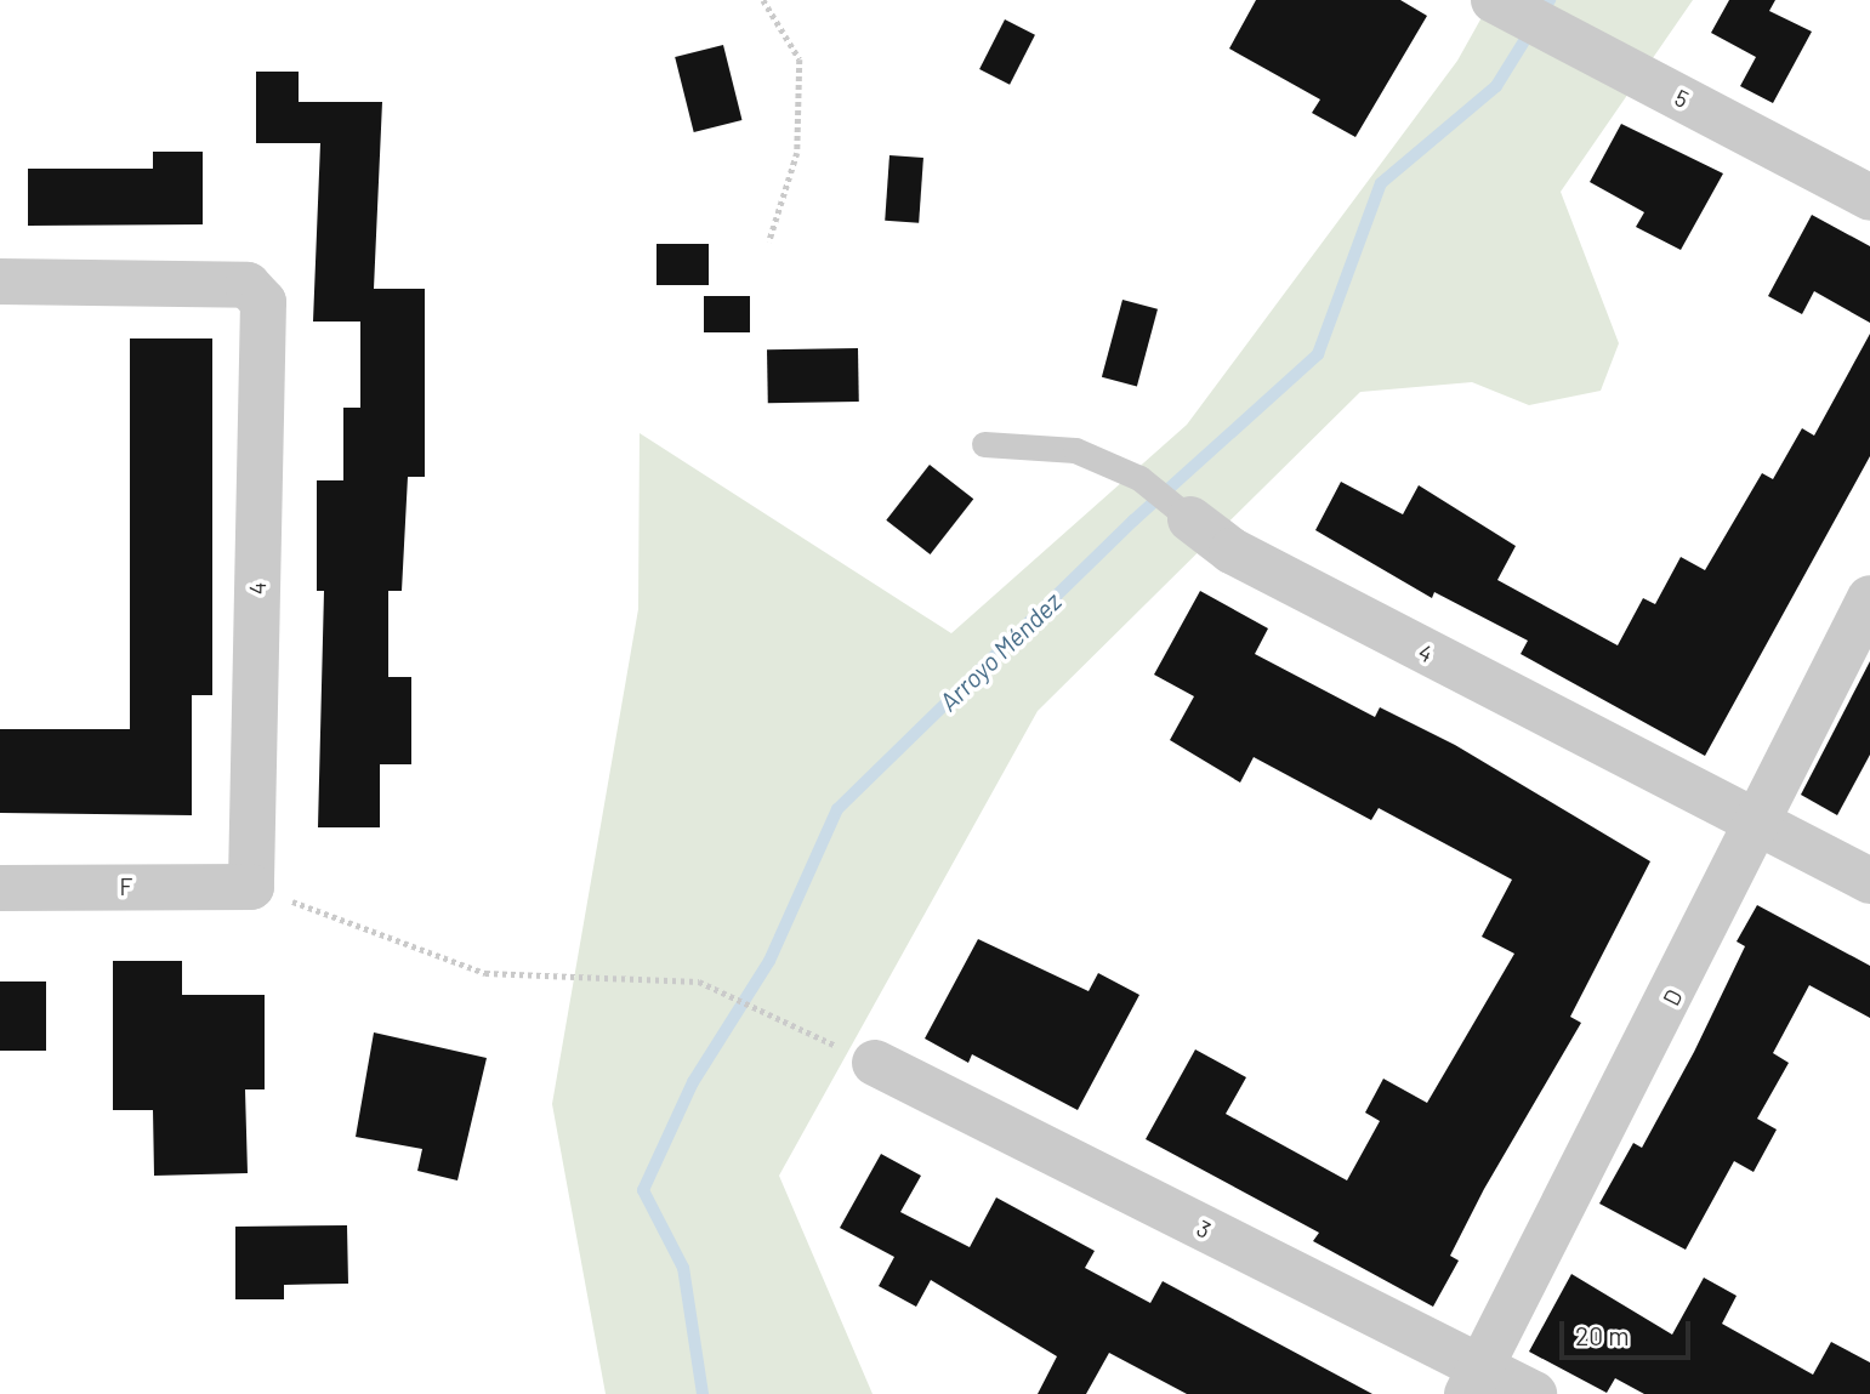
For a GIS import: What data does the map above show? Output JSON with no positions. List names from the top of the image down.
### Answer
{
  "streets": {
    "street": [
      "5",
      "4",
      "F",
      "D",
      "3"
    ]
  },
  "crossings": [
    ["4", "F"],
    ["4", "D"],
    ["D", "3"]
  ],
  "water": ["Arroyo Méndez"],
  "scale_bar": "20 m"
}
